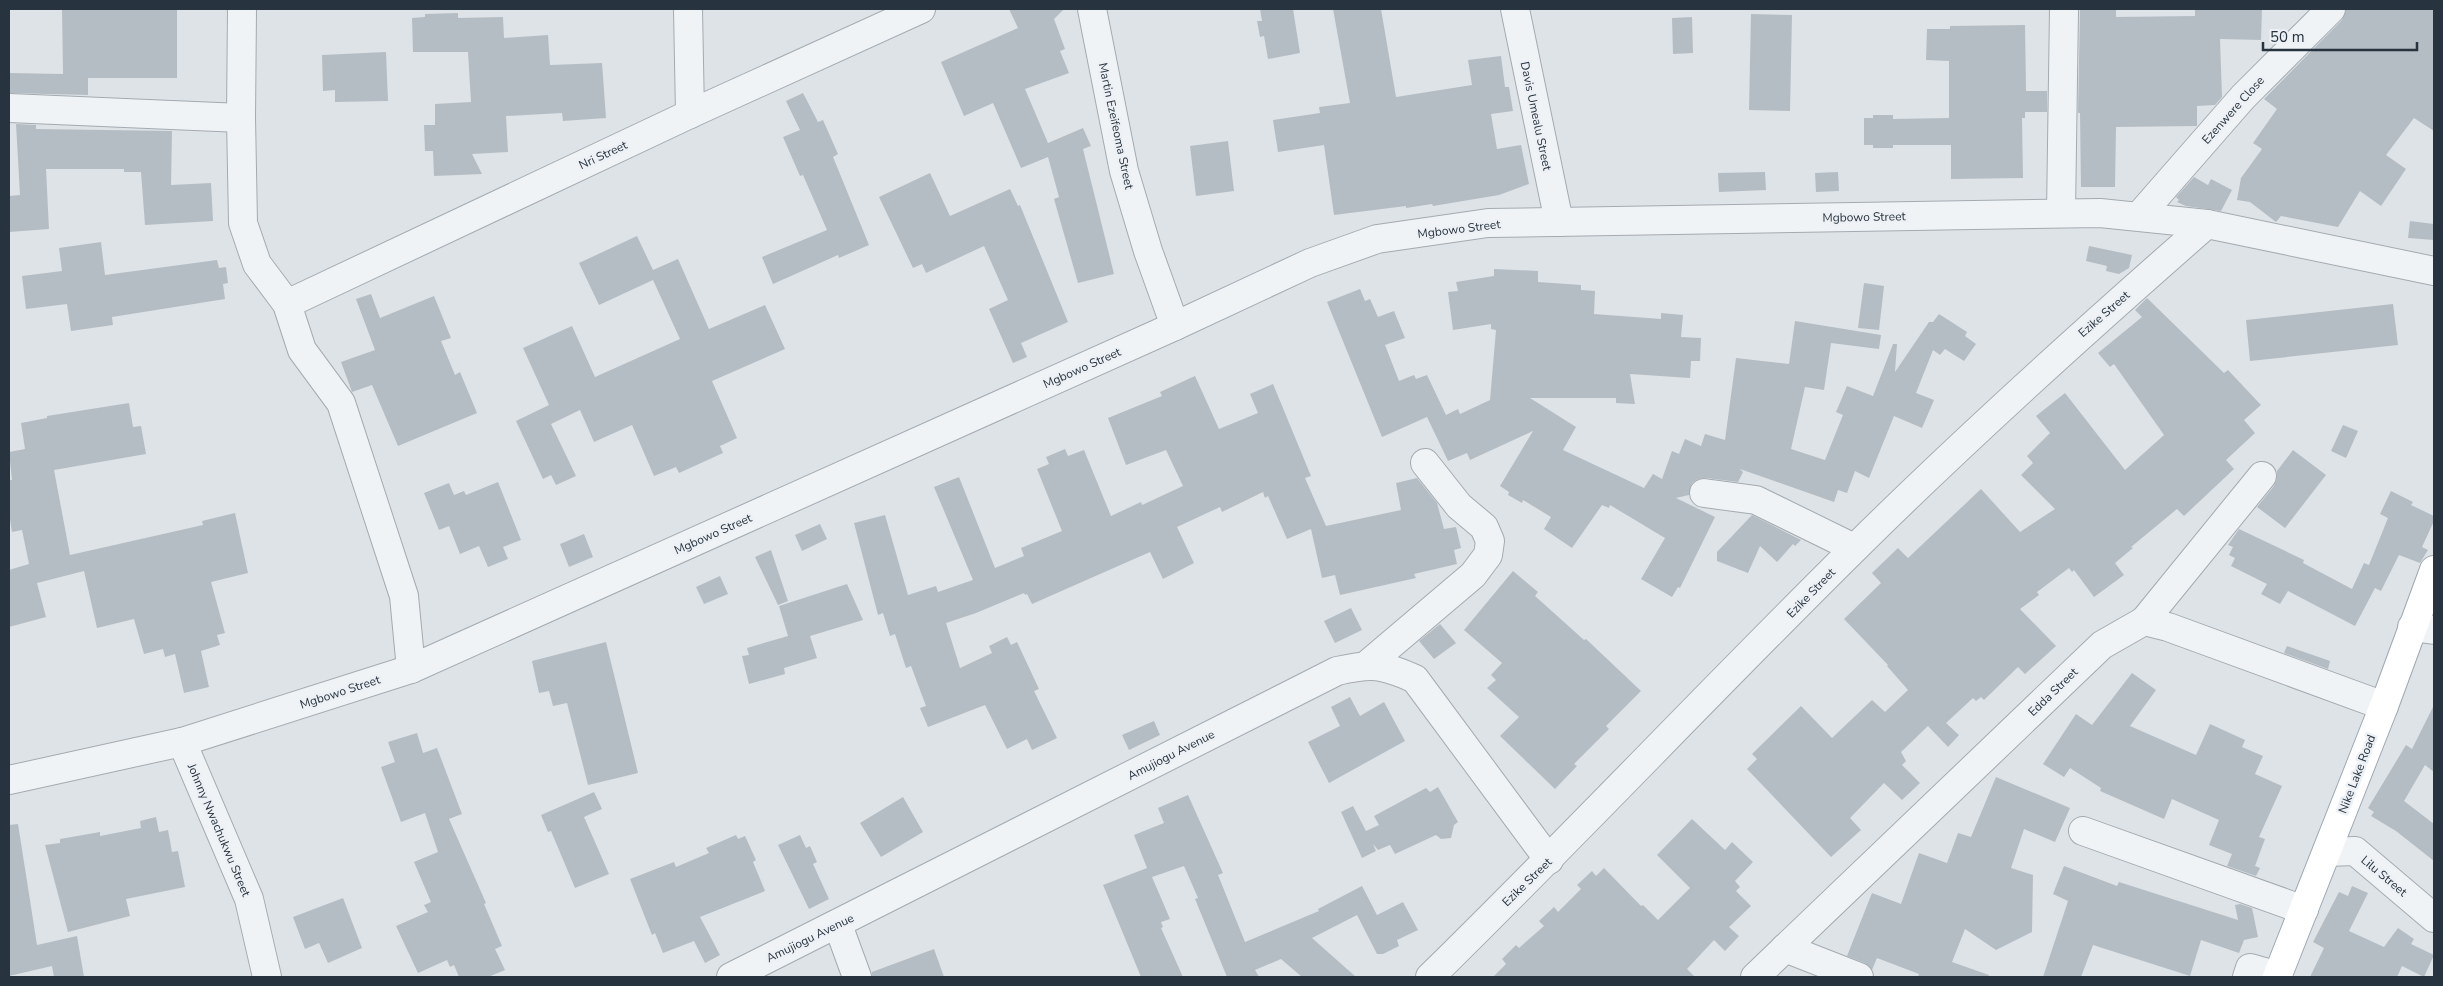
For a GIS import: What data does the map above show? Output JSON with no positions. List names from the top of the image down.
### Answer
{
  "streets": {
    "main road": ["Nike Lake Road"],
    "street": [
      "Ezenwere Close",
      "Davis Umealu Street",
      "Martin Ezeifeoma Street",
      "Nri Street",
      "Mgbowo Street",
      "Ezike Street",
      "Edda Street",
      "Amujiogu Avenue",
      "Johnny Nwachukwu Street",
      "Lilu Street"
    ]
  },
  "crossings": [
    ["Ezenwere Close", "Mgbowo Street"],
    ["Davis Umealu Street", "Mgbowo Street"],
    ["Martin Ezeifeoma Street", "Mgbowo Street"],
    ["Mgbowo Street", "Ezike Street"],
    ["Mgbowo Street", "Johnny Nwachukwu Street"],
    ["Ezike Street", "Amujiogu Avenue"],
    ["Nike Lake Road", "Lilu Street"]
  ],
  "scale_bar": "50 m"
}
